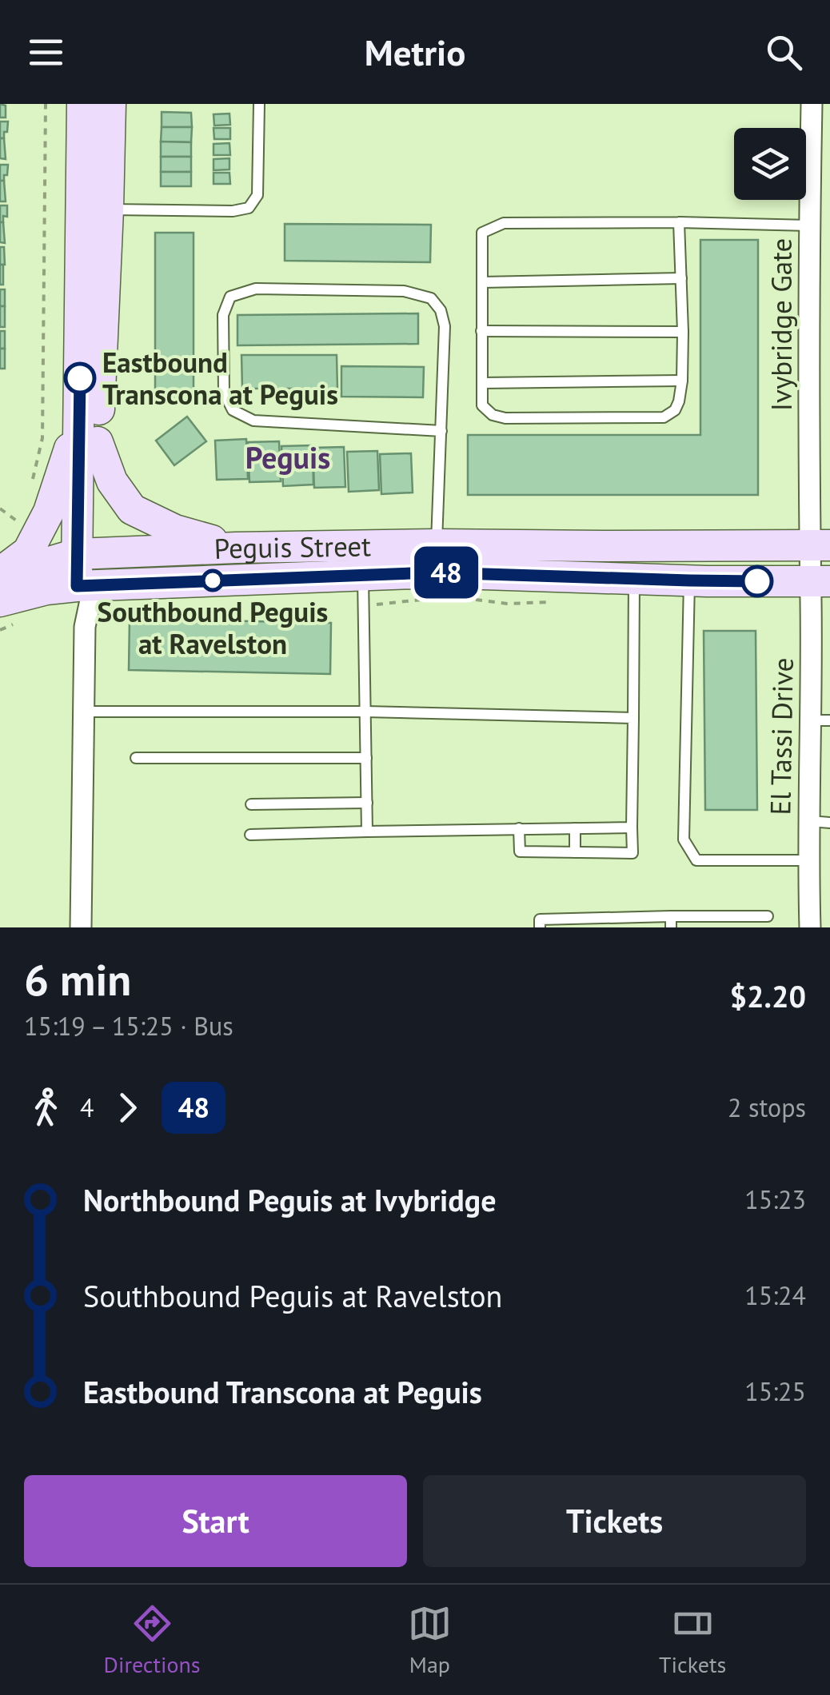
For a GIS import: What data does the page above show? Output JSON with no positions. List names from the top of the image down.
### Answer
{
  "streets": {
    "street": ["Ivybridge Gate", "Peguis Street", "El Tassi Drive"]
  },
  "crossings": [
    ["Ivybridge Gate", "Peguis Street"],
    ["Ivybridge Gate", "El Tassi Drive"],
    ["Peguis Street", "El Tassi Drive"]
  ],
  "districts": ["Peguis"],
  "places": ["Eastbound Transcona at Peguis", "Southbound Peguis at Ravelston"],
  "lines": ["bus line 48"],
  "page": {
    "header": "Metrio",
    "on_map": "48",
    "heading": ["6 min", "15:19 – 15:25 · Bus", "$2.20"],
    "legs": ["4", "48", "2 stops"],
    "list": [
      {
        "name": "Northbound Peguis at Ivybridge",
        "value": "15:23"
      },
      {
        "name": "Southbound Peguis at Ravelston",
        "value": "15:24"
      },
      {
        "name": "Eastbound Transcona at Peguis",
        "value": "15:25"
      }
    ],
    "buttons": ["Start", "Tickets"],
    "tabs": ["Directions", "Map", "Tickets"]
  }
}
